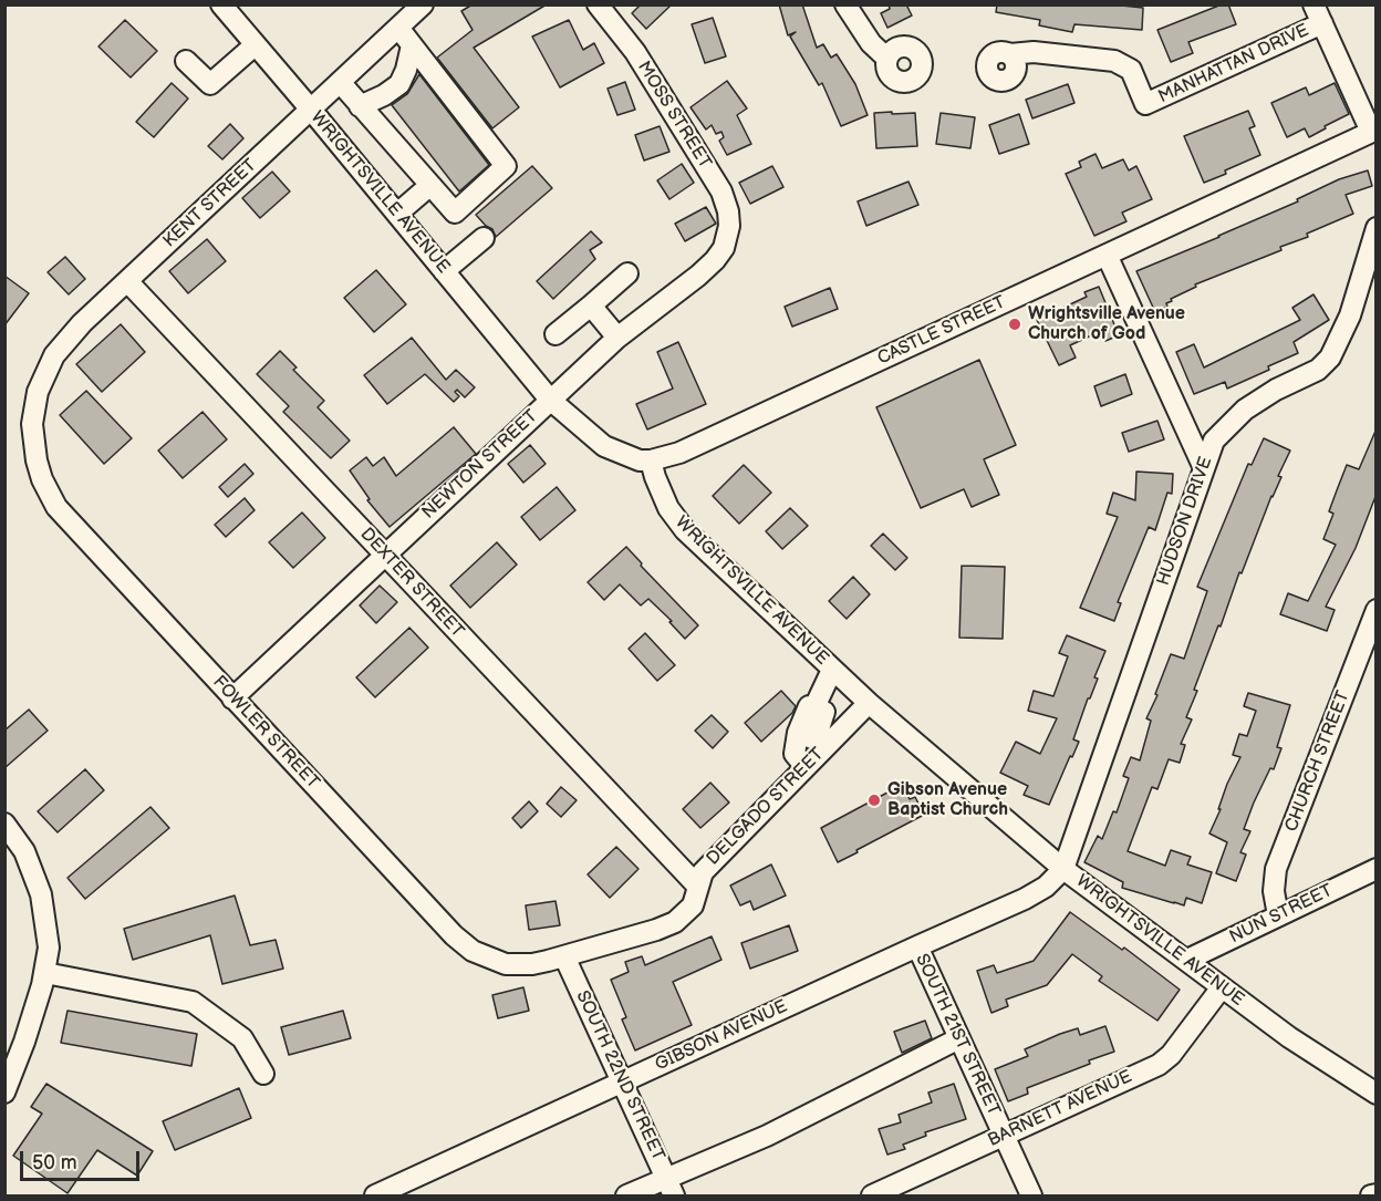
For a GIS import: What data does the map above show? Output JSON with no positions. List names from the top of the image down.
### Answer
{
  "streets": {
    "street": [
      "MANHATTAN DRIVE",
      "MOSS STREET",
      "WRIGHTSVILLE AVENUE",
      "KENT STREET",
      "CASTLE STREET",
      "NEWTON STREET",
      "HUDSON DRIVE",
      "DEXTER STREET",
      "FOWLER STREET",
      "CHURCH STREET",
      "DELGADO STREET",
      "NUN STREET",
      "SOUTH 21ST STREET",
      "GIBSON AVENUE",
      "SOUTH 22ND STREET",
      "BARNETT AVENUE"
    ]
  },
  "crossings": [
    ["MOSS STREET", "NEWTON STREET"],
    ["WRIGHTSVILLE AVENUE", "KENT STREET"],
    ["WRIGHTSVILLE AVENUE", "CASTLE STREET"],
    ["WRIGHTSVILLE AVENUE", "NEWTON STREET"],
    ["WRIGHTSVILLE AVENUE", "HUDSON DRIVE"],
    ["WRIGHTSVILLE AVENUE", "DELGADO STREET"],
    ["WRIGHTSVILLE AVENUE", "NUN STREET"],
    ["WRIGHTSVILLE AVENUE", "GIBSON AVENUE"],
    ["WRIGHTSVILLE AVENUE", "BARNETT AVENUE"],
    ["KENT STREET", "DEXTER STREET"],
    ["KENT STREET", "FOWLER STREET"],
    ["NEWTON STREET", "DEXTER STREET"],
    ["NEWTON STREET", "FOWLER STREET"],
    ["HUDSON DRIVE", "GIBSON AVENUE"],
    ["DEXTER STREET", "DELGADO STREET"],
    ["FOWLER STREET", "DELGADO STREET"],
    ["FOWLER STREET", "SOUTH 22ND STREET"],
    ["CHURCH STREET", "NUN STREET"],
    ["DELGADO STREET", "SOUTH 22ND STREET"],
    ["SOUTH 21ST STREET", "GIBSON AVENUE"],
    ["SOUTH 21ST STREET", "BARNETT AVENUE"],
    ["GIBSON AVENUE", "SOUTH 22ND STREET"]
  ],
  "places": ["Wrightsville Avenue Church of God", "Gibson Avenue Baptist Church"],
  "scale_bar": "50 m"
}
